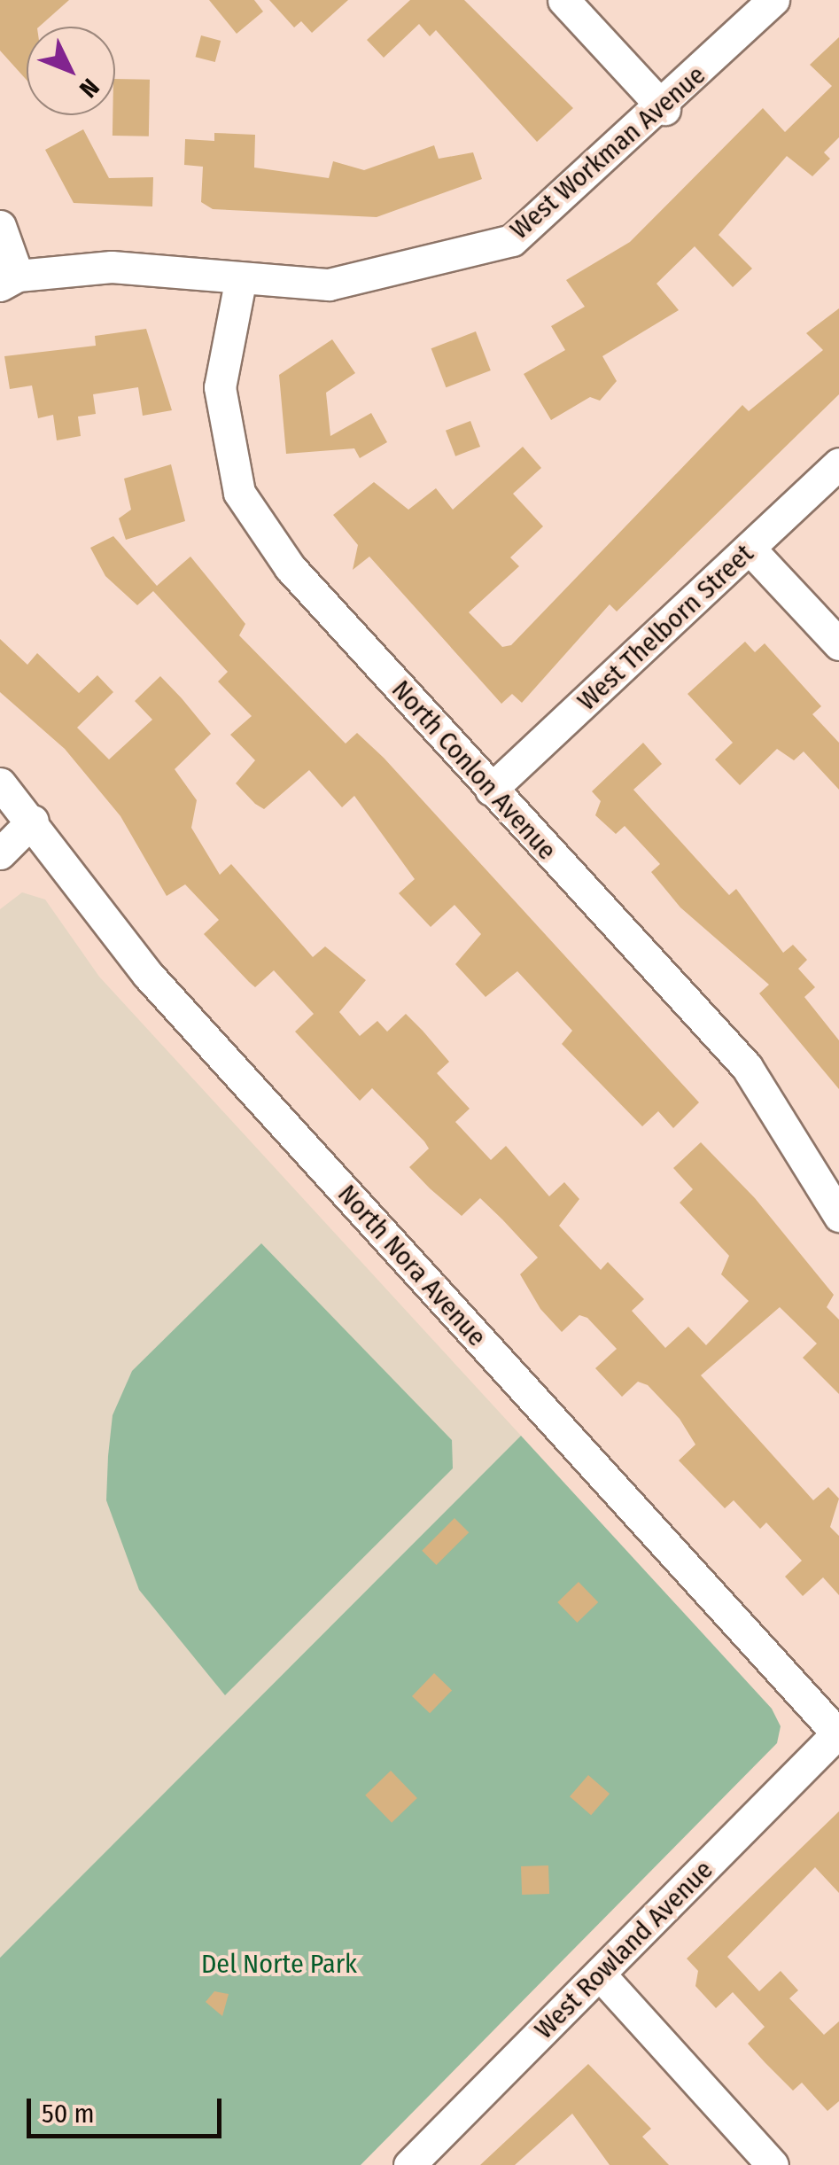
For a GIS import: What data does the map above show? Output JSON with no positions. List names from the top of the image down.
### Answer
{
  "streets": {
    "street": [
      "West Workman Avenue",
      "West Thelborn Street",
      "North Conlon Avenue",
      "North Nora Avenue",
      "West Rowland Avenue"
    ]
  },
  "crossings": [
    ["West Workman Avenue", "North Conlon Avenue"],
    ["West Thelborn Street", "North Conlon Avenue"],
    ["North Nora Avenue", "West Rowland Avenue"]
  ],
  "parks": ["Del Norte Park"],
  "scale_bar": "50 m",
  "north": "bottom right"
}
